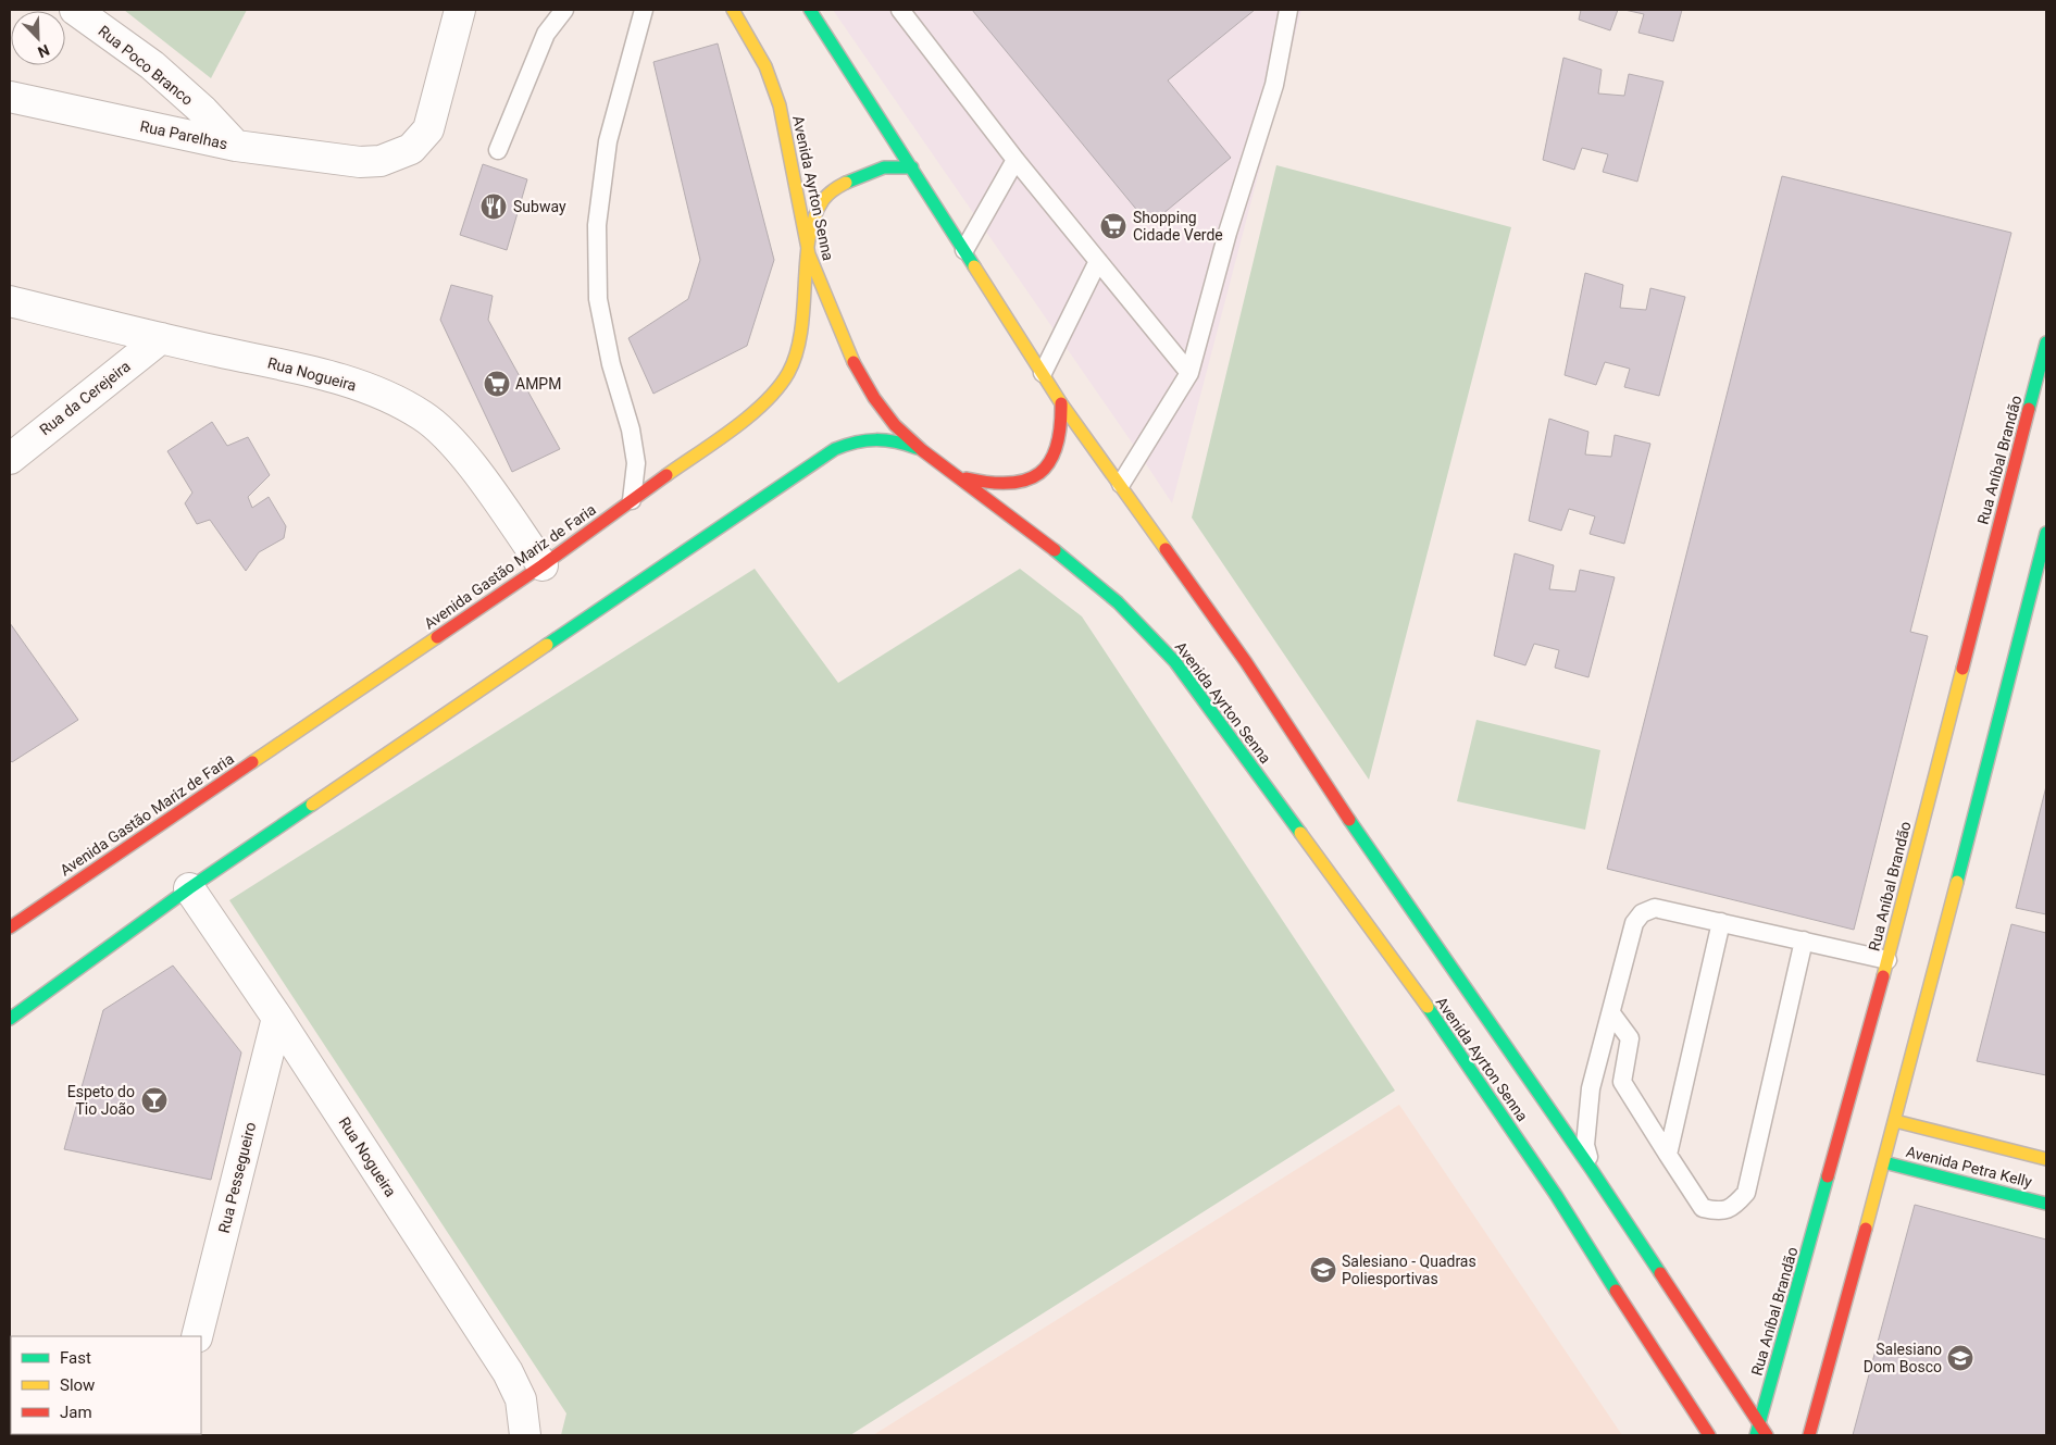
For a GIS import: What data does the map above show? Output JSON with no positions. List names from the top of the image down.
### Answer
{
  "streets": {
    "main road": [
      "Avenida Ayrton Senna",
      "Rua Aníbal Brandão",
      "Avenida Gastão Mariz de Faria",
      "Avenida Petra Kelly"
    ],
    "street": [
      "Rua Poco Branco",
      "Rua Parelhas",
      "Rua Nogueira",
      "Rua da Cerejeira",
      "Rua Pessegueiro"
    ]
  },
  "crossings": [
    ["Rua Poco Branco", "Rua Parelhas"],
    ["Avenida Ayrton Senna", "Rua Aníbal Brandão"],
    ["Avenida Ayrton Senna", "Avenida Gastão Mariz de Faria"],
    ["Rua Nogueira", "Rua da Cerejeira"],
    ["Rua Nogueira", "Avenida Gastão Mariz de Faria"],
    ["Rua Nogueira", "Rua Pessegueiro"]
  ],
  "places": {
    "restaurant": ["Subway"],
    "supermarket": ["Shopping Cidade Verde", "AMPM"],
    "bar": ["Espeto do Tio João"],
    "school or university": ["Salesiano - Quadras Poliesportivas", "Salesiano Dom Bosco"]
  },
  "legend": ["Fast", "Slow", "Jam"],
  "north": "bottom right"
}
